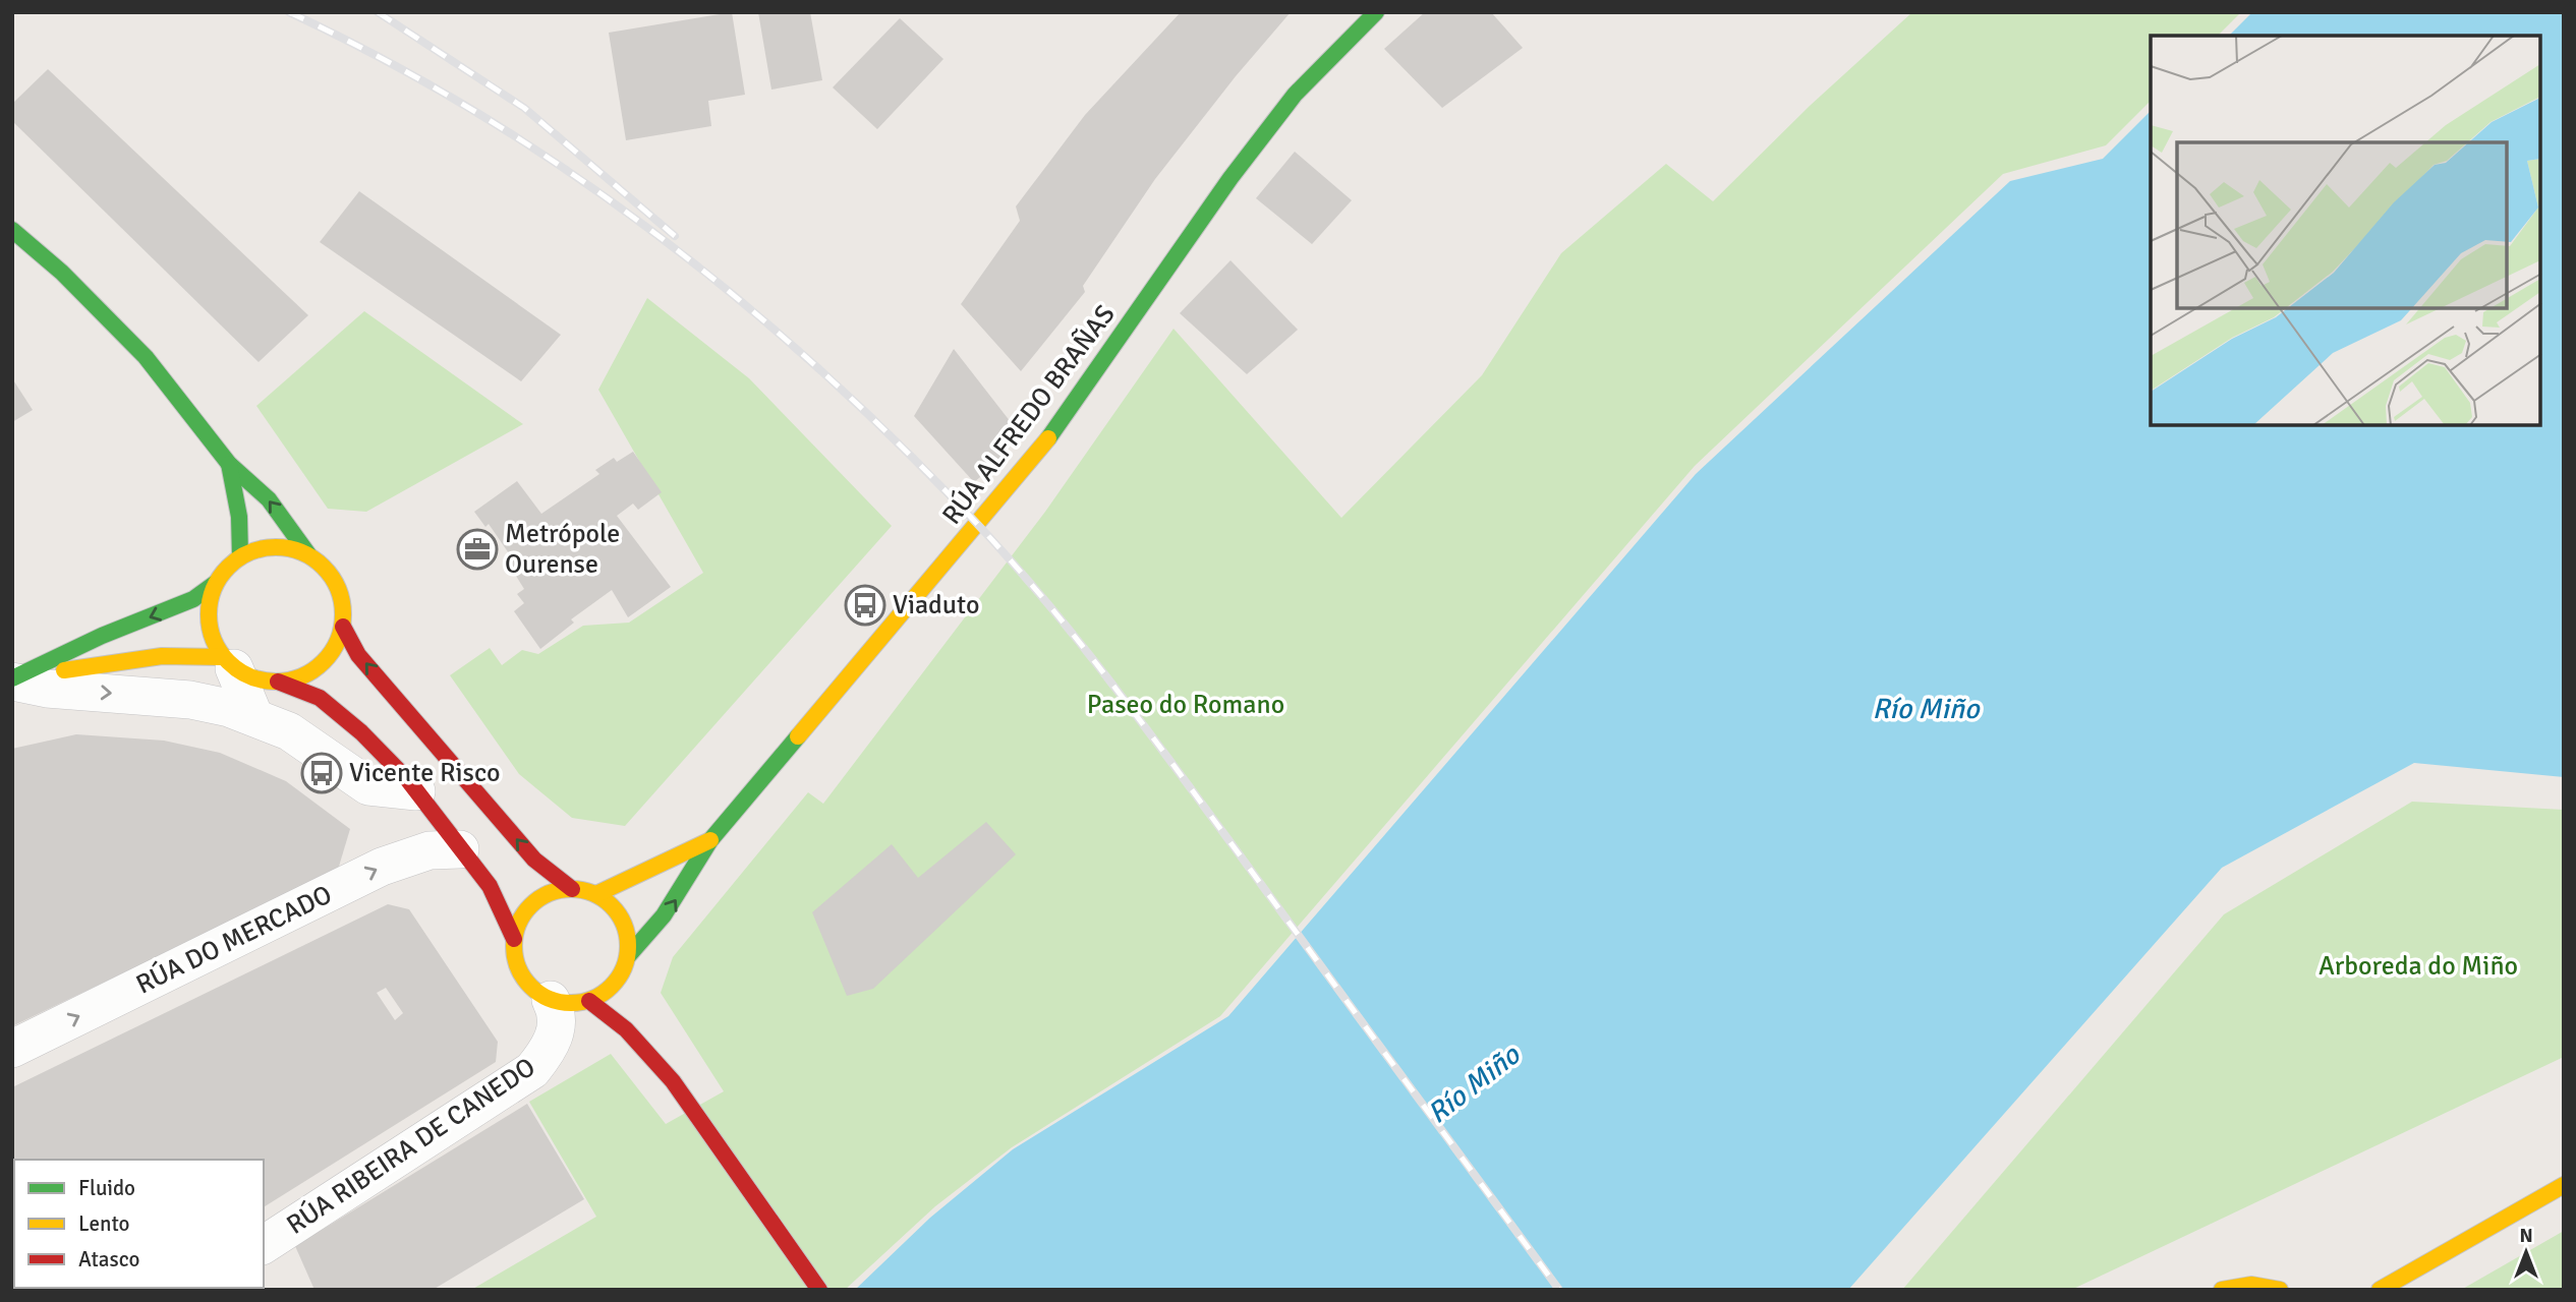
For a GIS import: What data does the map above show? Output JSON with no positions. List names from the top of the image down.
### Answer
{
  "streets": {
    "main road": ["RÚA ALFREDO BRAÑAS"],
    "street": ["RÚA DO MERCADO", "RÚA RIBEIRA DE CANEDO"]
  },
  "crossings": [
    ["RÚA ALFREDO BRAÑAS", "RÚA RIBEIRA DE CANEDO"]
  ],
  "one_way": ["RÚA DO MERCADO"],
  "water": ["Río Miño"],
  "parks": ["Paseo do Romano", "Arboreda do Miño"],
  "places": {
    "office": ["Metrópole Ourense"],
    "bus stop": ["Viaduto", "Vicente Risco"]
  },
  "legend": ["Fluido", "Lento", "Atasco"],
  "north": "top"
}
